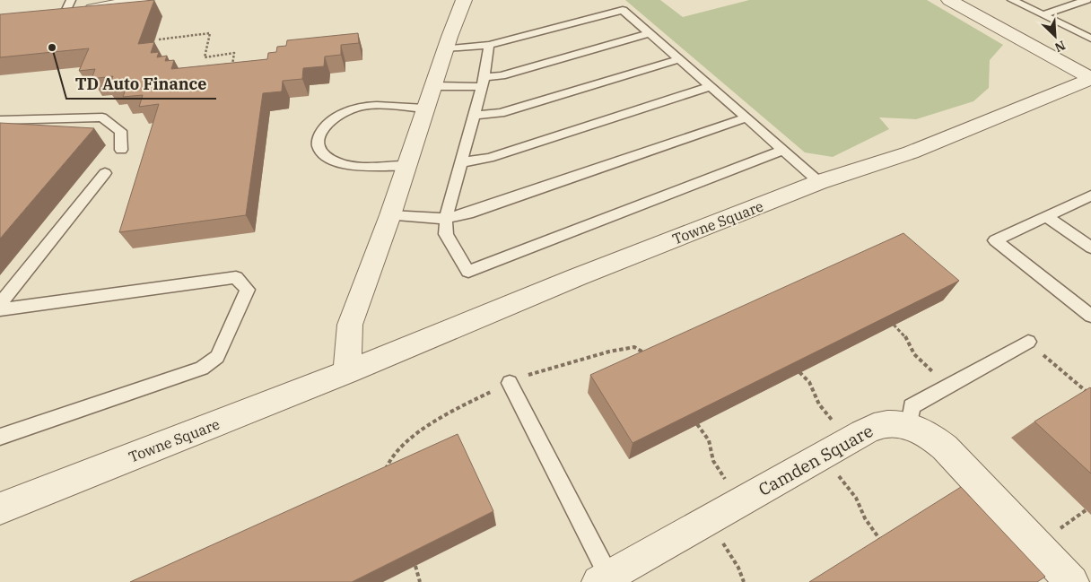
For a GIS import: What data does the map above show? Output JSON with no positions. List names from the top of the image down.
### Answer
{
  "streets": {
    "street": ["Towne Square", "Camden Square"]
  },
  "places": ["TD Auto Finance"],
  "north": "bottom right"
}
